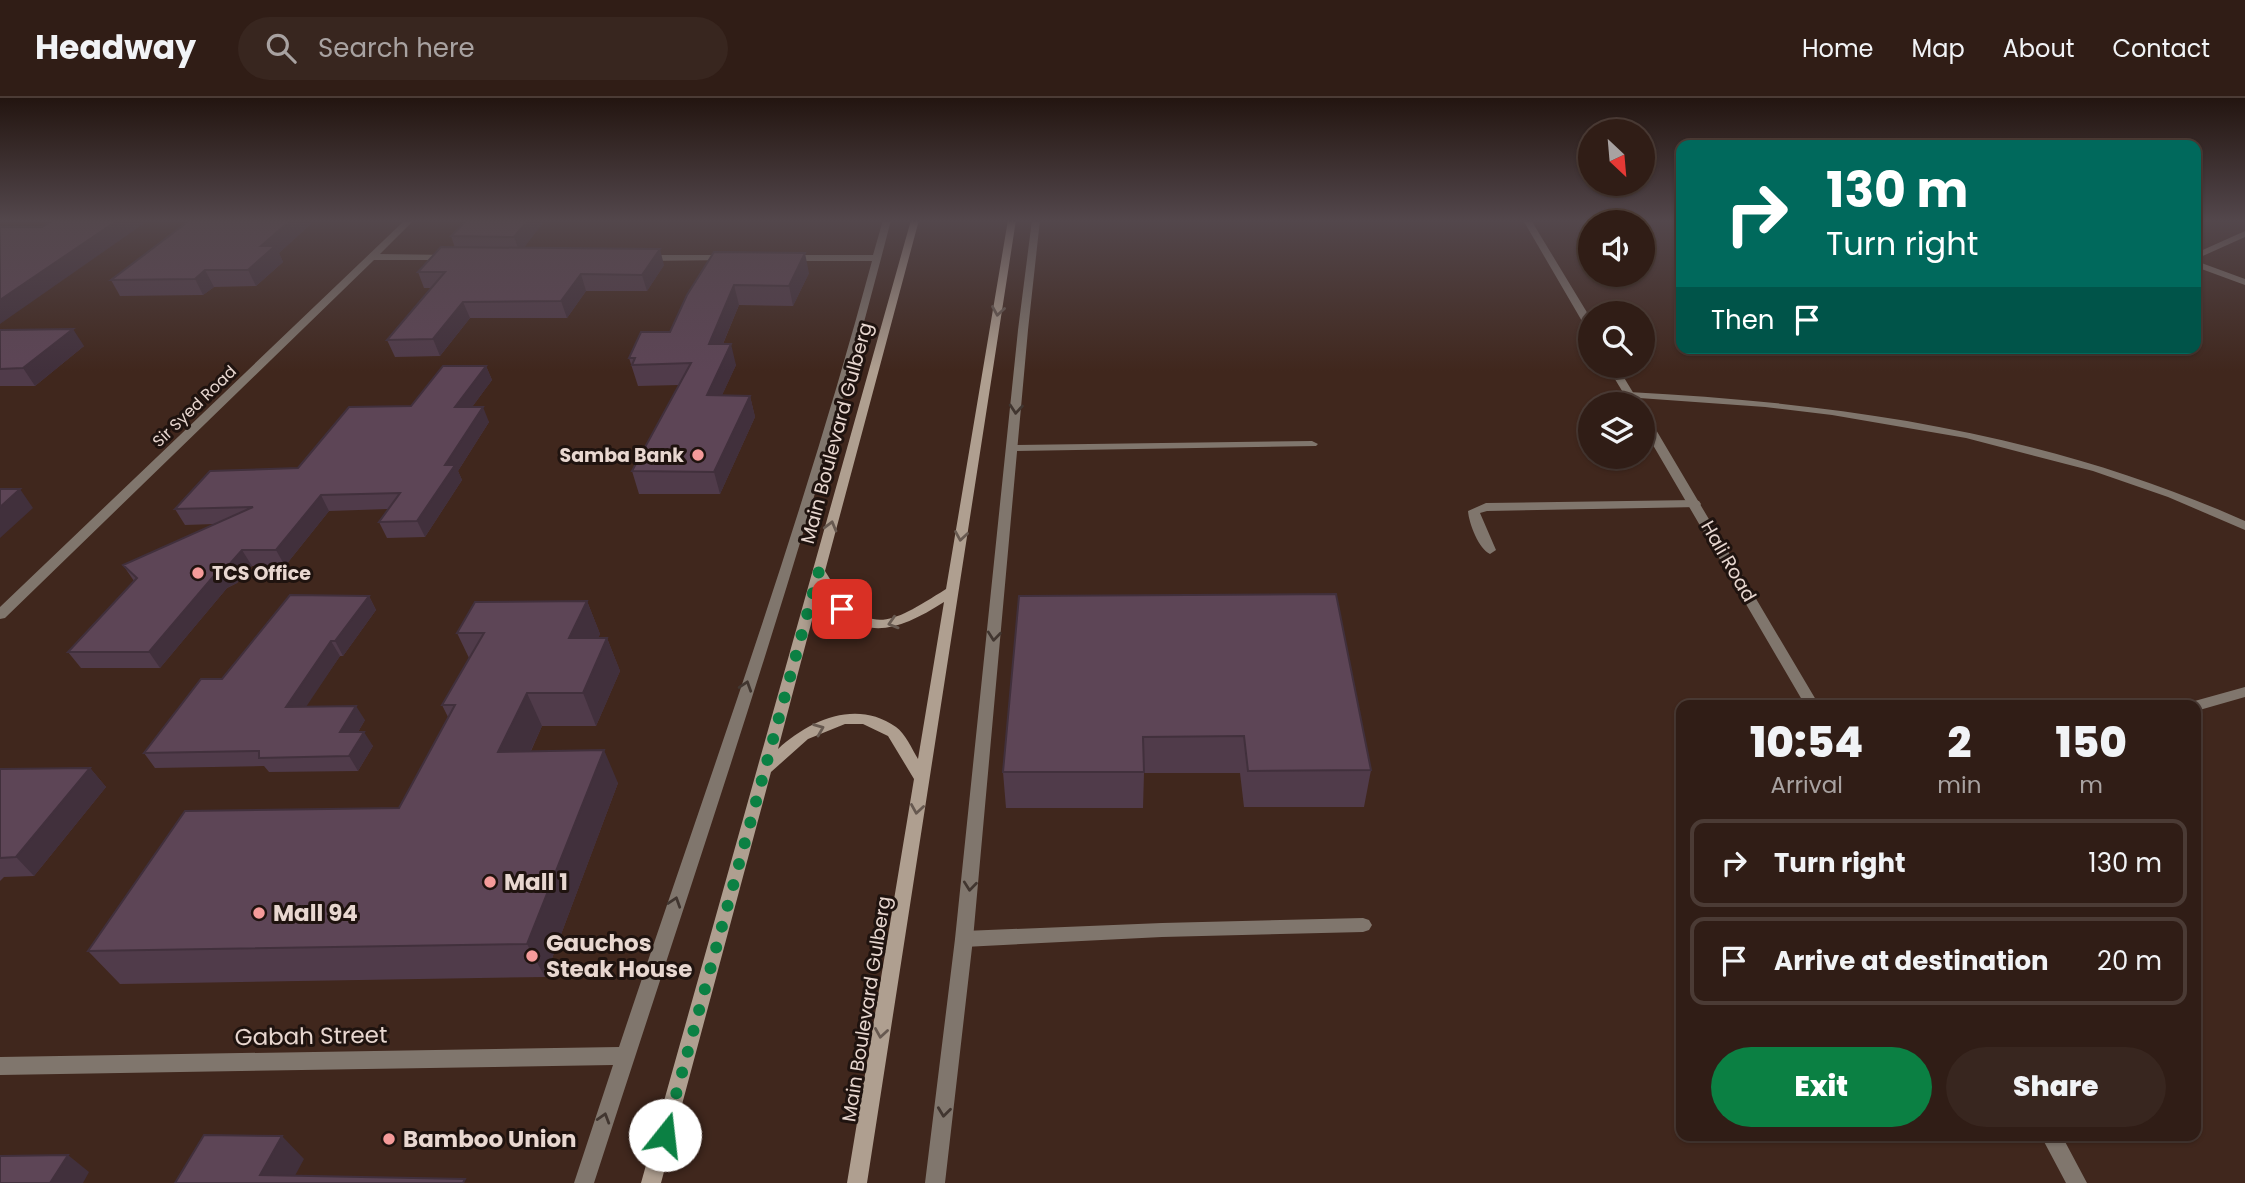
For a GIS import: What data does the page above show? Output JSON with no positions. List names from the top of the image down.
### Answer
{
  "streets": {
    "main road": ["Main Boulevard Gulberg"],
    "street": ["Sir Syed Road", "Hali Road", "Gabah Street"]
  },
  "places": [
    "Samba Bank",
    "TCS Office",
    "Mall 1",
    "Mall 94",
    "Gauchos Steak House",
    "Bamboo Union"
  ],
  "north": "bottom right",
  "page": {
    "header": "Headway",
    "search": "Search here",
    "nav": [
      "Home",
      "Map",
      "About",
      "Contact"
    ],
    "turn": ["130 m", "Turn right"],
    "then": "Then",
    "eta": [
      "10:54",
      "Arrival",
      "2",
      "min",
      "150",
      "m"
    ],
    "list": [
      {
        "name": "Turn right",
        "value": "130 m"
      },
      {
        "name": "Arrive at destination",
        "value": "20 m"
      }
    ],
    "buttons": ["Exit", "Share"]
  }
}
